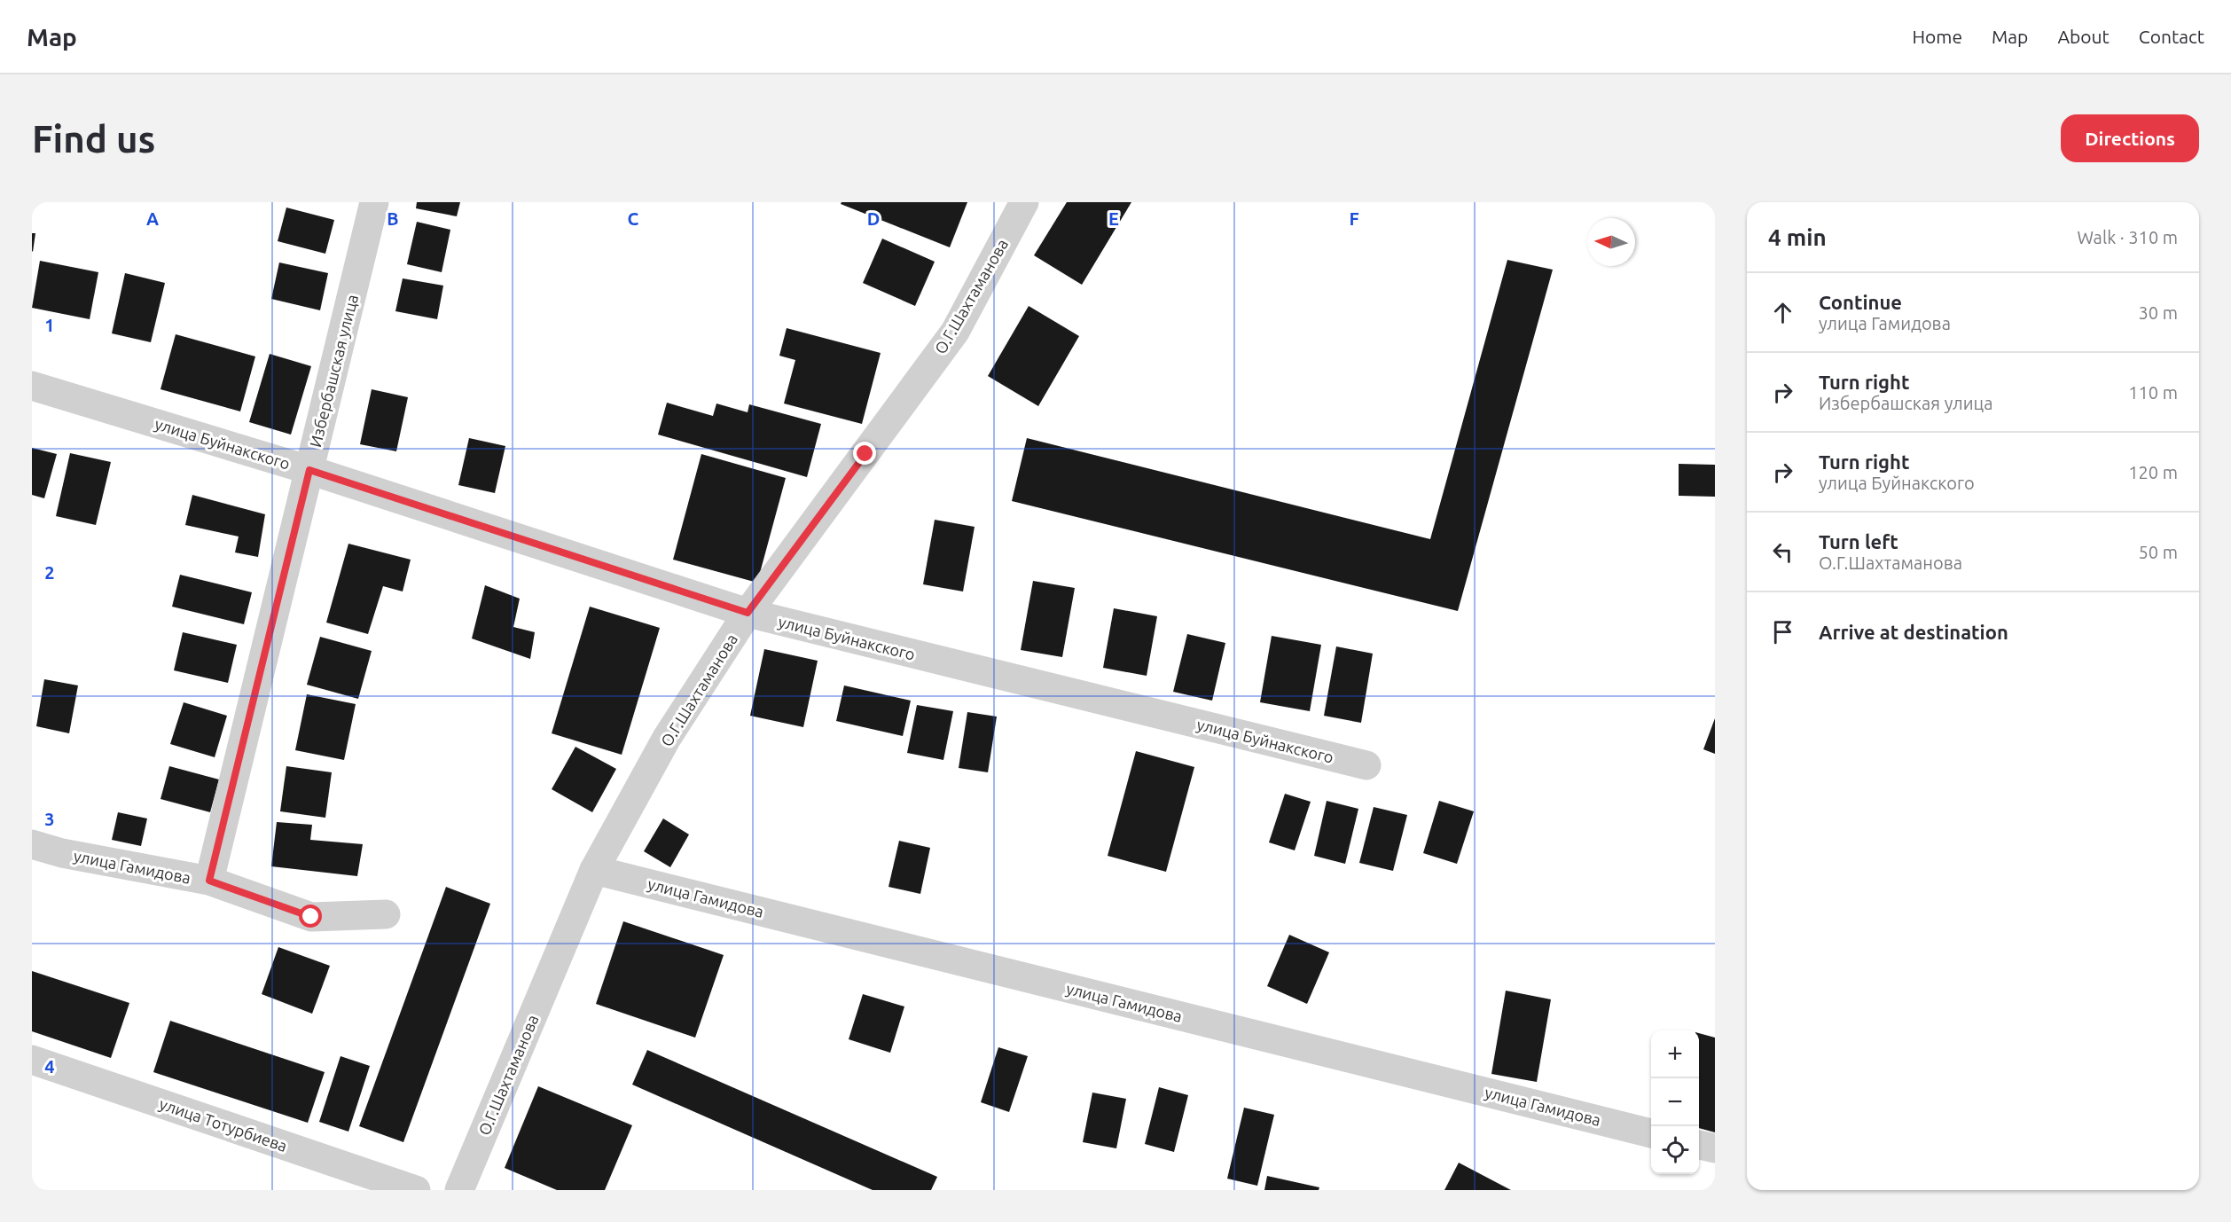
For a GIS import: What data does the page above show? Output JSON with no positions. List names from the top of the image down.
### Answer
{
  "streets": {
    "street": [
      "О.Г.Шахтаманова",
      "Избербашская улица",
      "улица Буйнакского",
      "улица Гамидова",
      "улица Тотурбиева"
    ]
  },
  "crossings": [
    ["О.Г.Шахтаманова", "улица Буйнакского"],
    ["О.Г.Шахтаманова", "улица Гамидова"],
    ["Избербашская улица", "улица Буйнакского"],
    ["Избербашская улица", "улица Гамидова"]
  ],
  "north": "left",
  "page": {
    "header": "Map",
    "nav": [
      "Home",
      "Map",
      "About",
      "Contact"
    ],
    "buttons": "Directions",
    "title": "Find us",
    "heading": ["4 min", "Walk · 310 m"],
    "list": [
      ["Continue", "улица Гамидова", "30 m"],
      ["Turn right", "Избербашская улица", "110 m"],
      ["Turn right", "улица Буйнакского", "120 m"],
      ["Turn left", "О.Г.Шахтаманова", "50 m"],
      "Arrive at destination"
    ],
    "map_buttons": ["+", "−"]
  },
  "grid": {
    "columns": [
      "A",
      "B",
      "C",
      "D",
      "E",
      "F"
    ],
    "rows": [
      "1",
      "2",
      "3",
      "4"
    ]
  }
}
